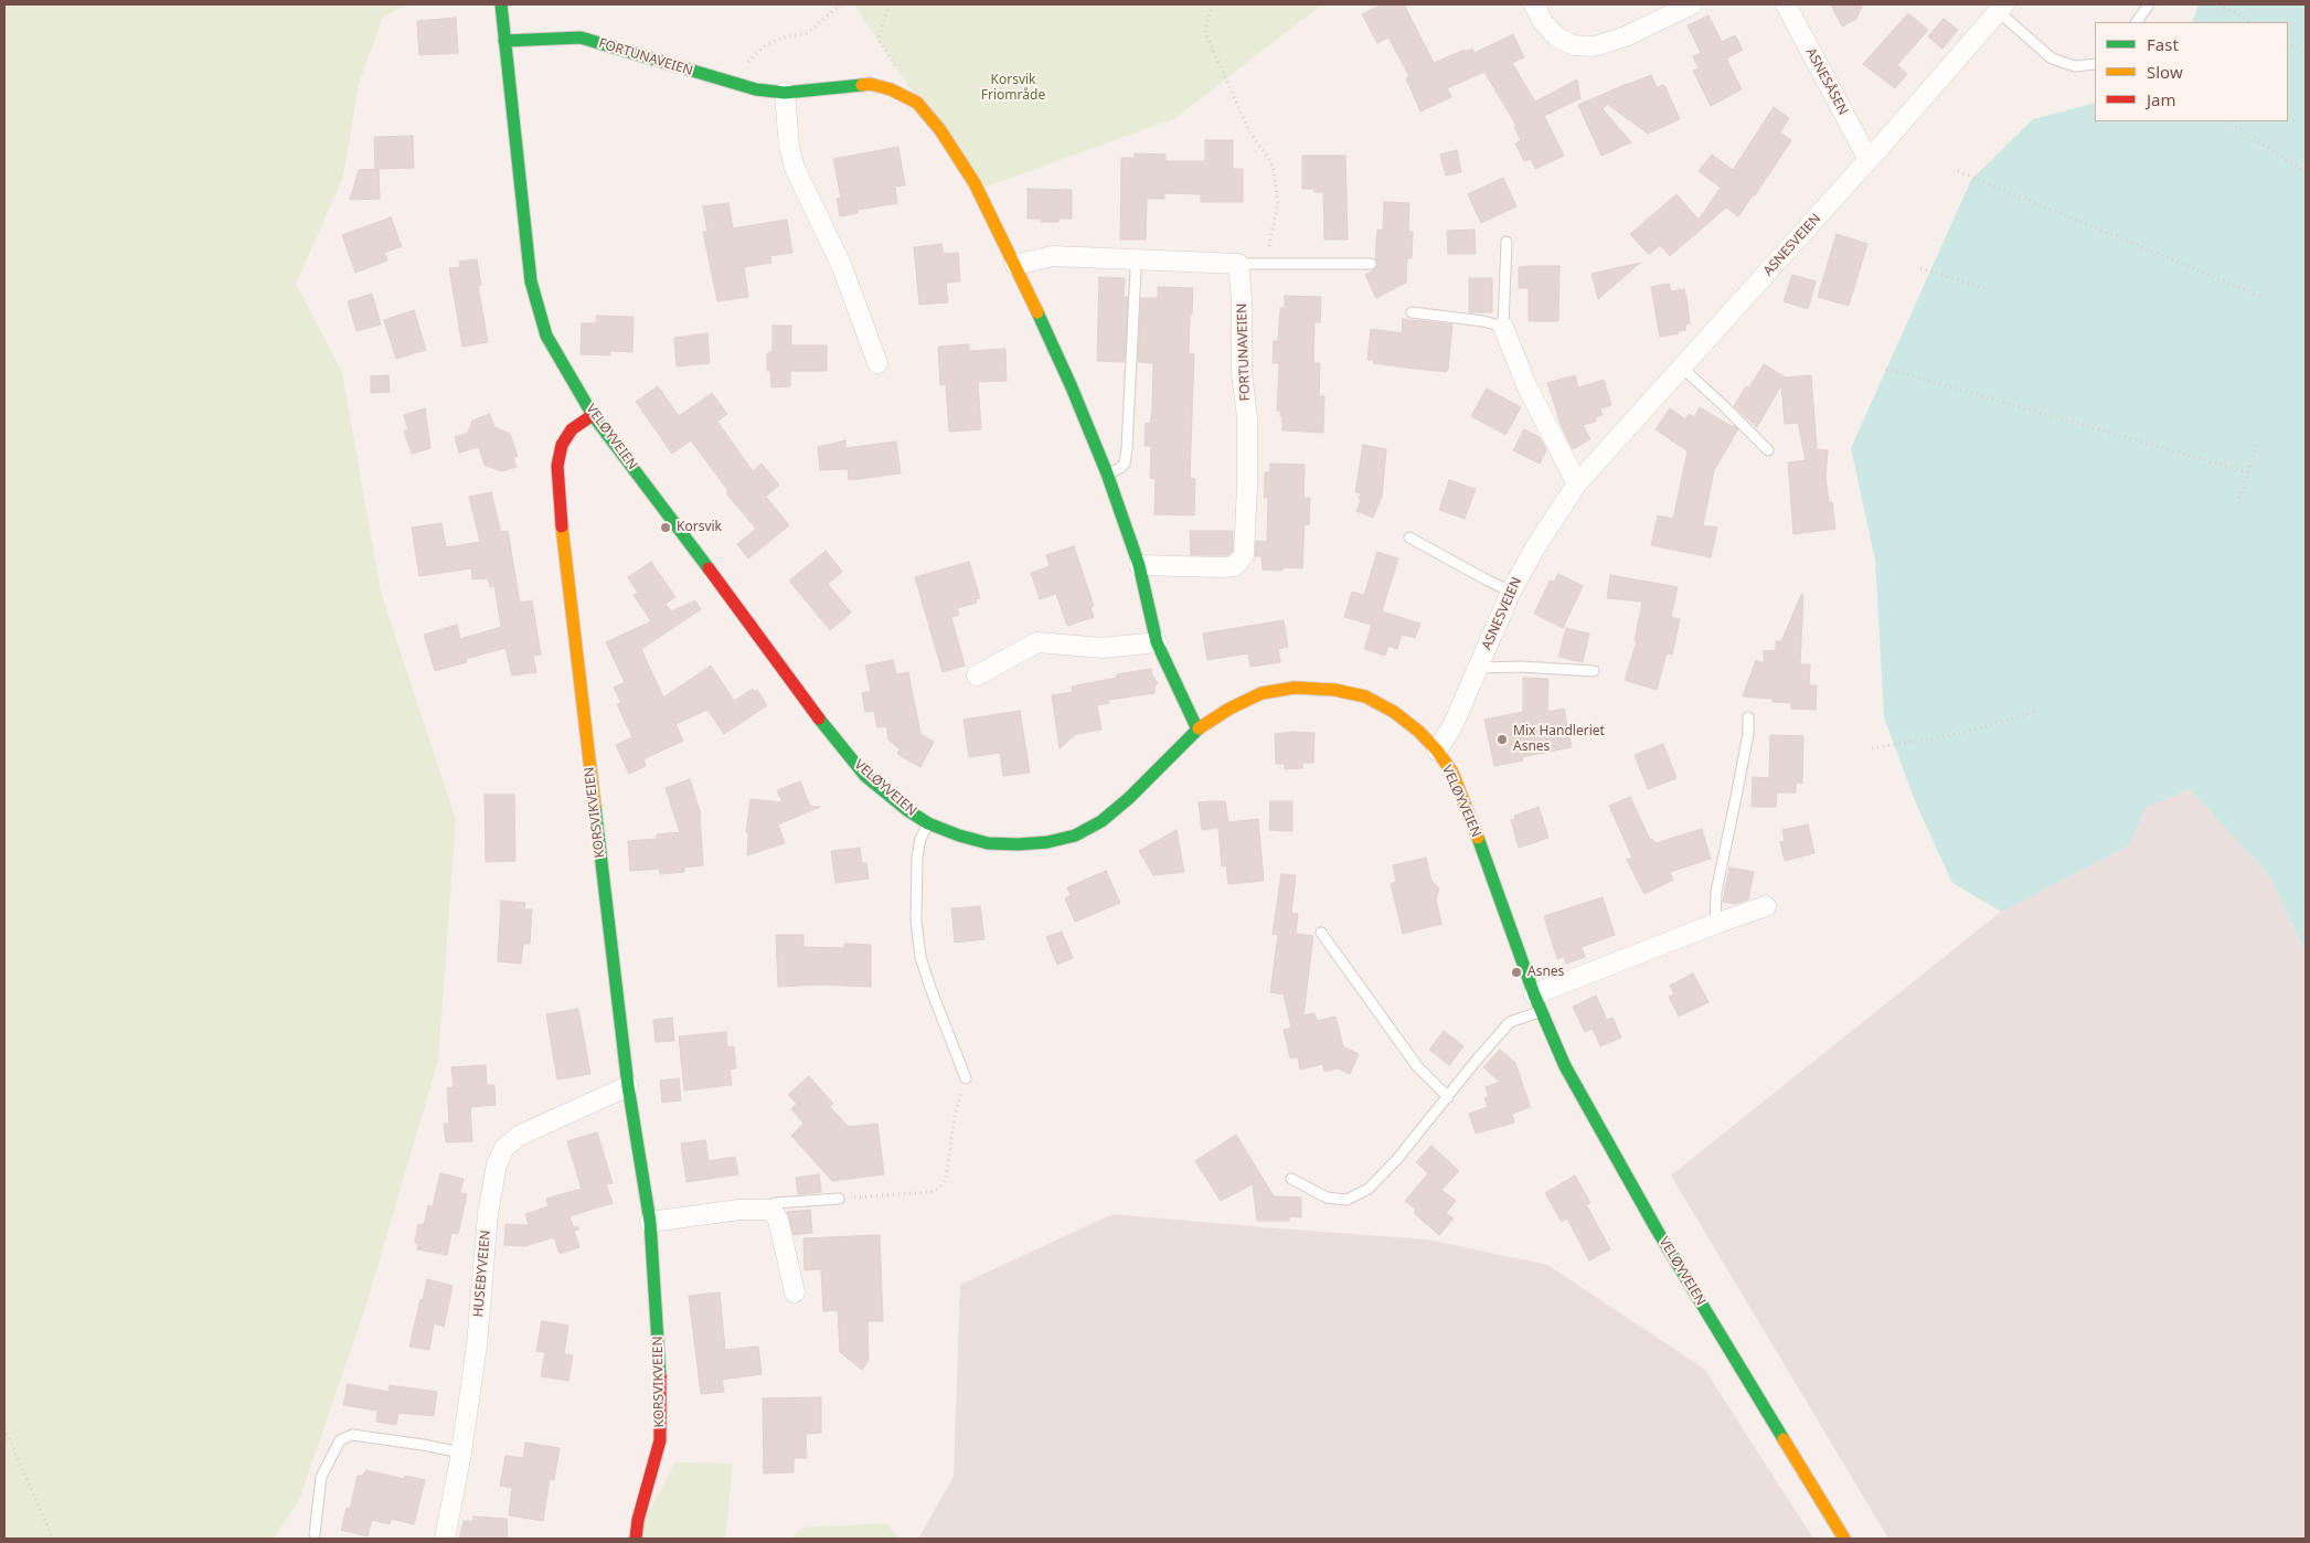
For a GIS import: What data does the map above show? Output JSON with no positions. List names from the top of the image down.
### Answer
{
  "streets": {
    "main road": ["FORTUNAVEIEN", "VELØYVEIEN", "KORSVIKVEIEN"],
    "street": ["ASNESÅSEN", "ASNESVEIEN", "HUSEBYVEIEN"]
  },
  "crossings": [
    ["FORTUNAVEIEN", "VELØYVEIEN"],
    ["ASNESÅSEN", "ASNESVEIEN"],
    ["ASNESVEIEN", "VELØYVEIEN"],
    ["VELØYVEIEN", "KORSVIKVEIEN"],
    ["KORSVIKVEIEN", "HUSEBYVEIEN"]
  ],
  "parks": ["Korsvik Friområde"],
  "places": ["Korsvik", "Mix Handleriet Asnes", "Asnes"],
  "legend": ["Fast", "Slow", "Jam"]
}
